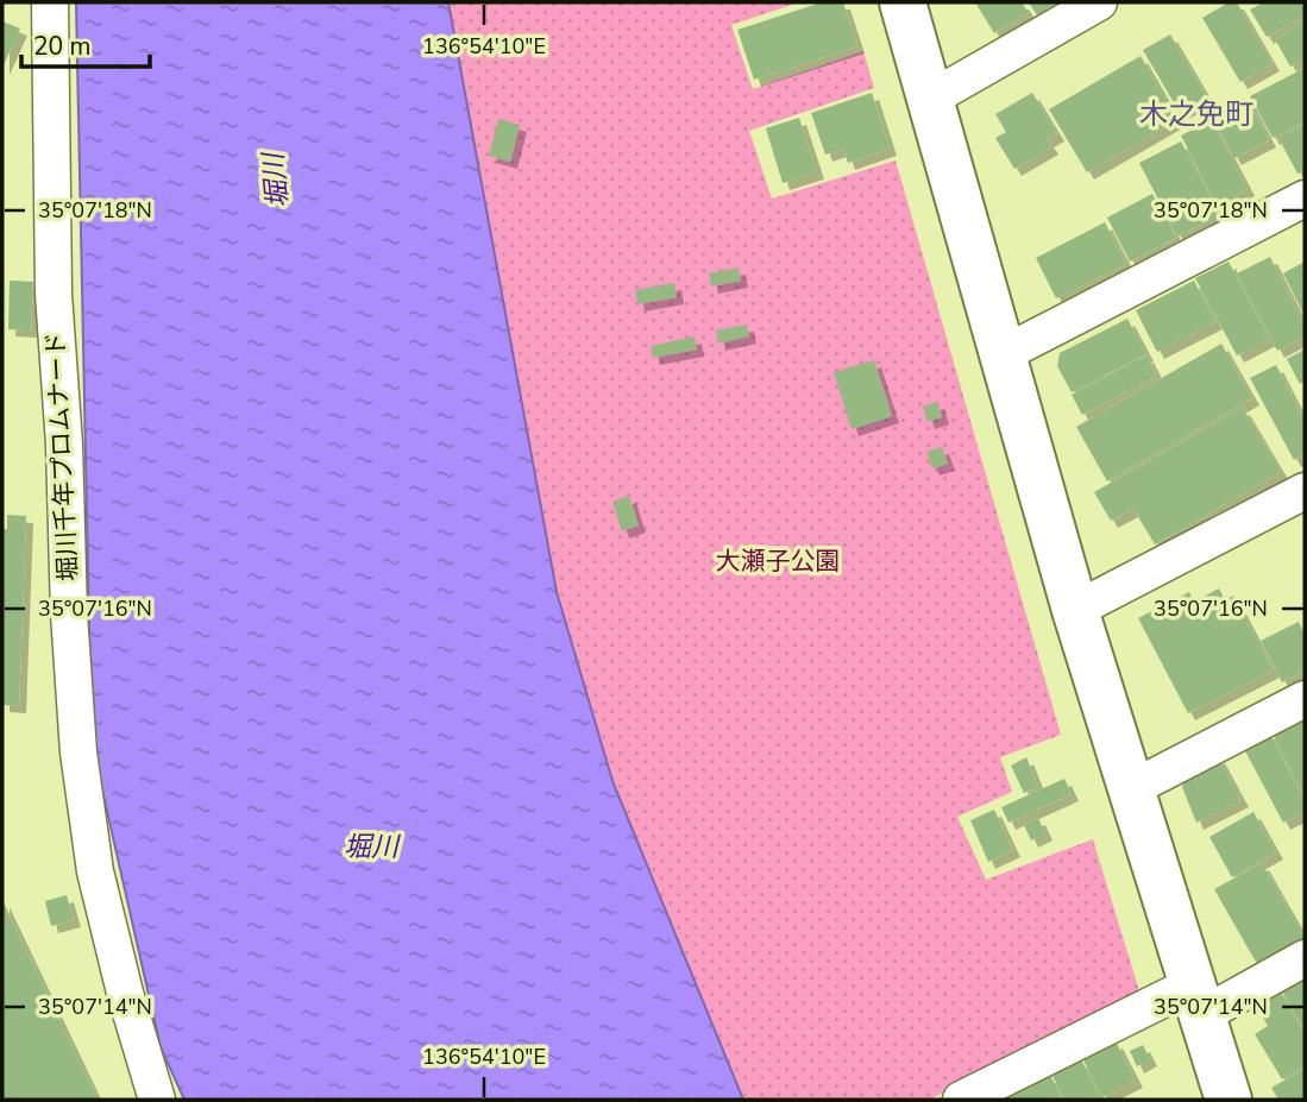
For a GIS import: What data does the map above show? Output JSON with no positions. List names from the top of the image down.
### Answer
{
  "streets": {
    "street": ["堀川千年プロムナード"]
  },
  "districts": ["木之免町"],
  "water": ["堀川"],
  "parks": ["大瀬子公園"],
  "scale_bar": "20 m",
  "coordinates": [
    "136°54'10\"E",
    "35°07'18\"N",
    "35°07'16\"N",
    "35°07'14\"N"
  ]
}
